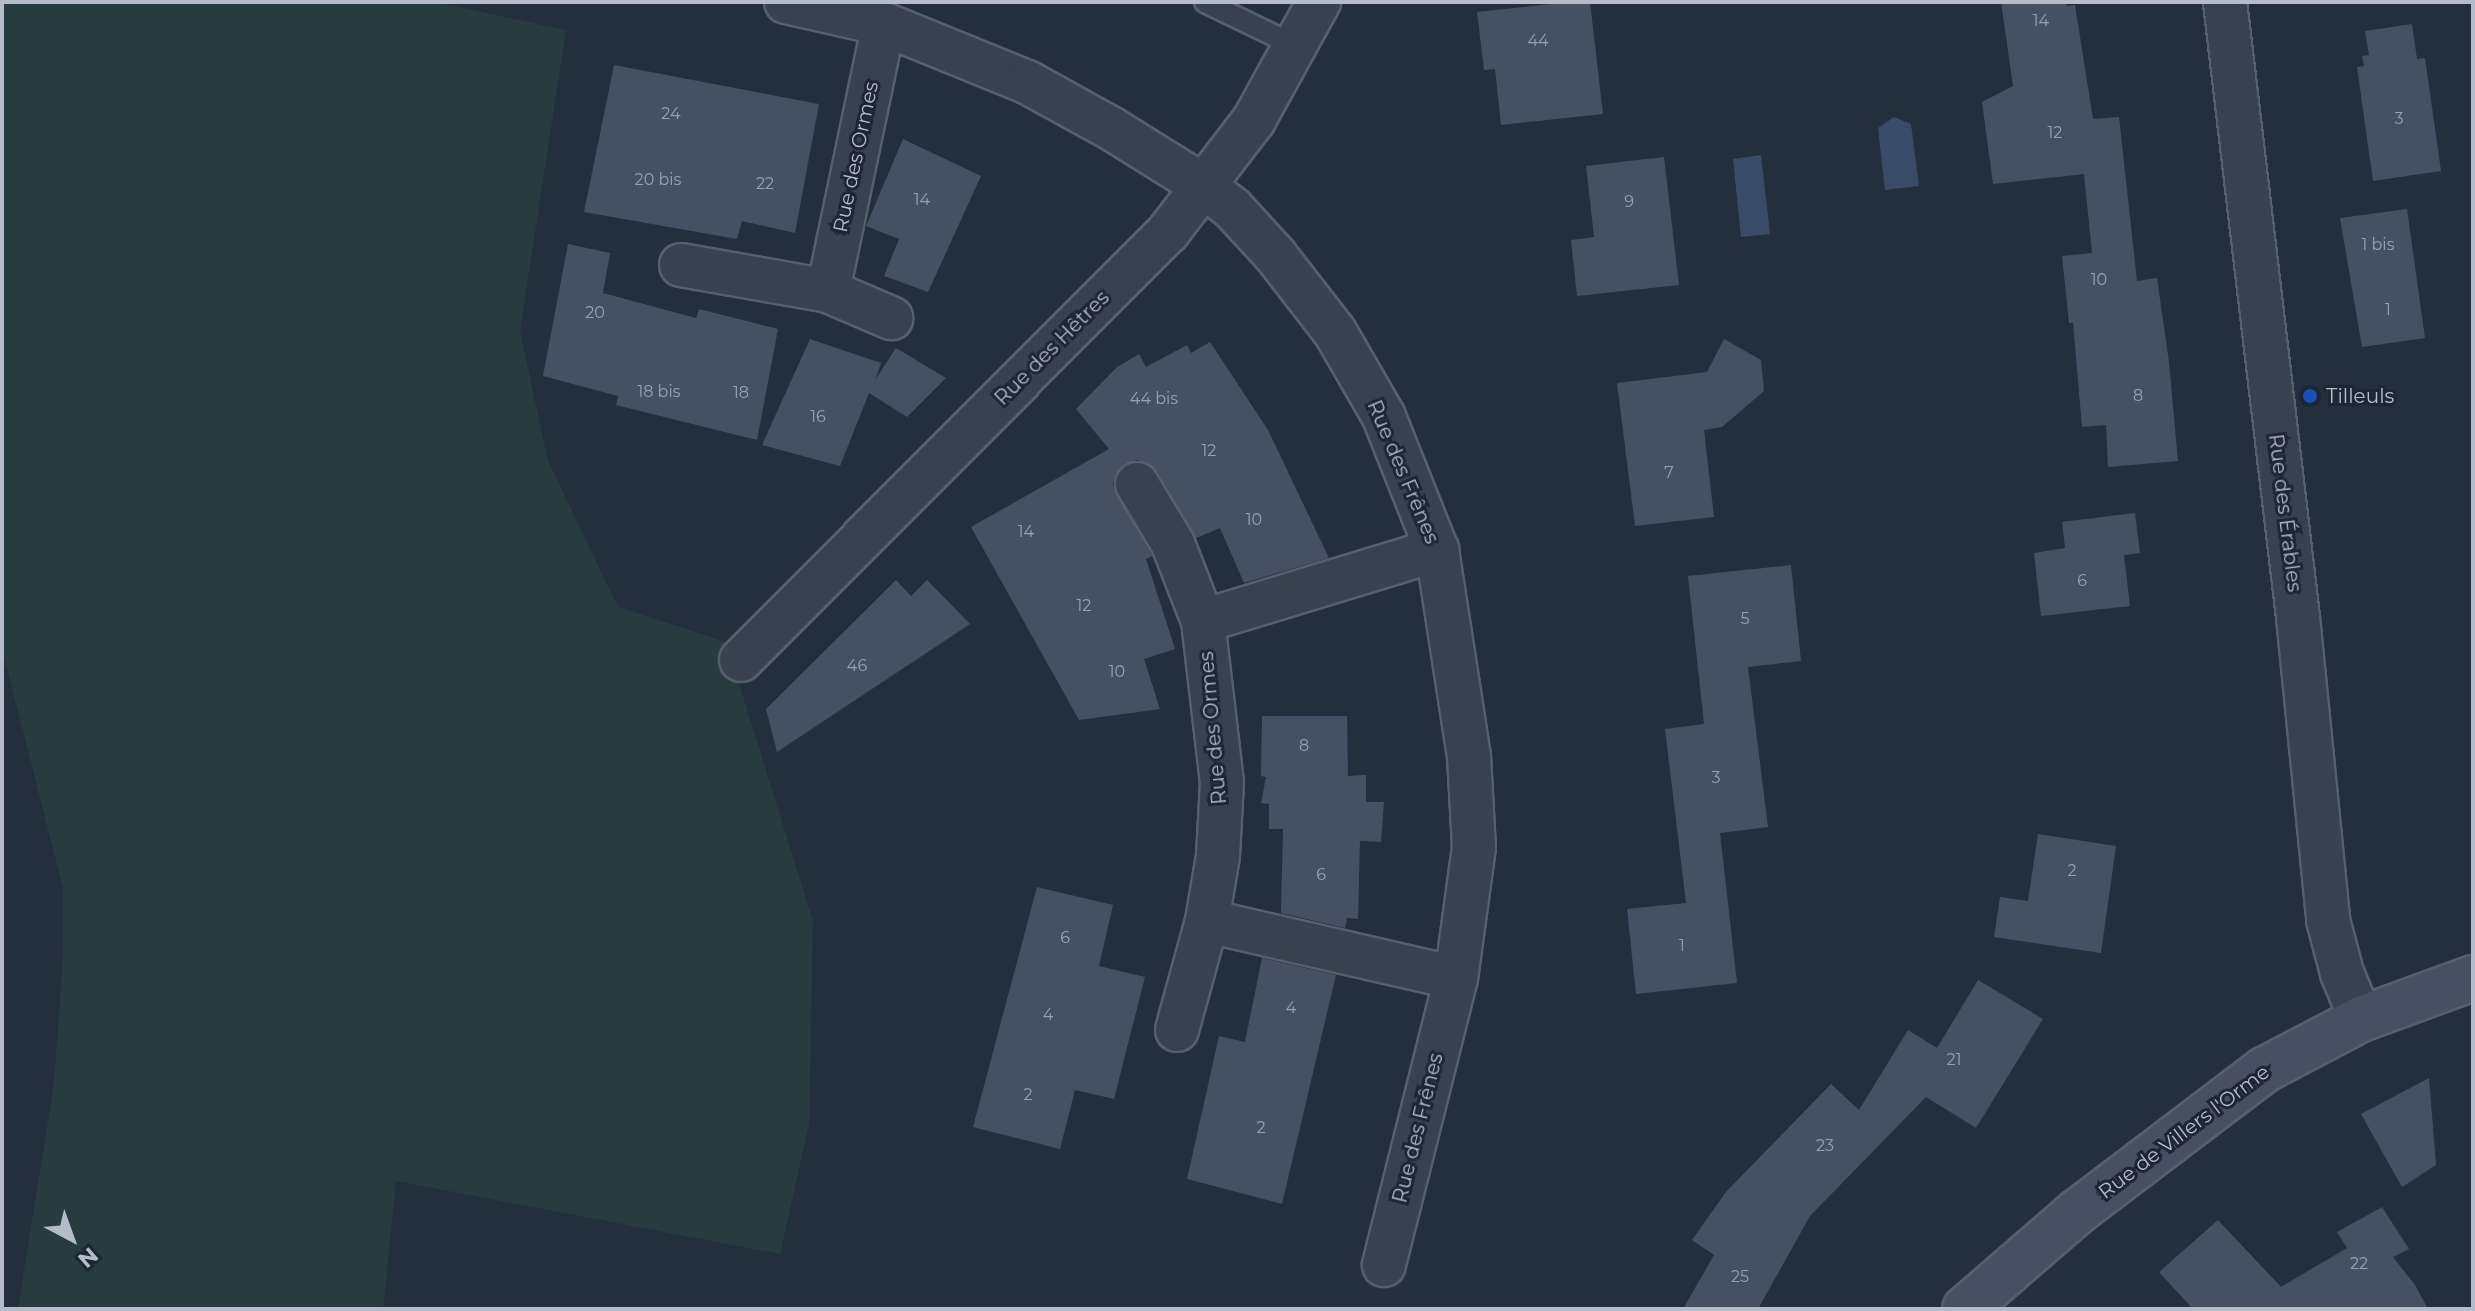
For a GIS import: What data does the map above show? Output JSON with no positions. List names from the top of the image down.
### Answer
{
  "streets": {
    "main road": ["Rue de Villers l'Orme"],
    "street": [
      "Rue des Ormes",
      "Rue des Hêtres",
      "Rue des Frênes",
      "Rue des Érables"
    ]
  },
  "crossings": [
    ["Rue des Ormes", "Rue des Frênes"],
    ["Rue des Hêtres", "Rue des Frênes"],
    ["Rue des Érables", "Rue de Villers l'Orme"]
  ],
  "places": ["Tilleuls"],
  "house_numbers": [
    "14",
    "44",
    "24",
    "3",
    "12",
    "20 bis",
    "22",
    "14",
    "9",
    "1 bis",
    "10",
    "1",
    "20",
    "18 bis",
    "18",
    "8",
    "44 bis",
    "16",
    "12",
    "7",
    "10",
    "14",
    "6",
    "12",
    "5",
    "46",
    "10",
    "8",
    "3",
    "2",
    "6",
    "6",
    "1",
    "4",
    "4",
    "21",
    "2",
    "2",
    "23",
    "22",
    "25"
  ],
  "north": "bottom right"
}
